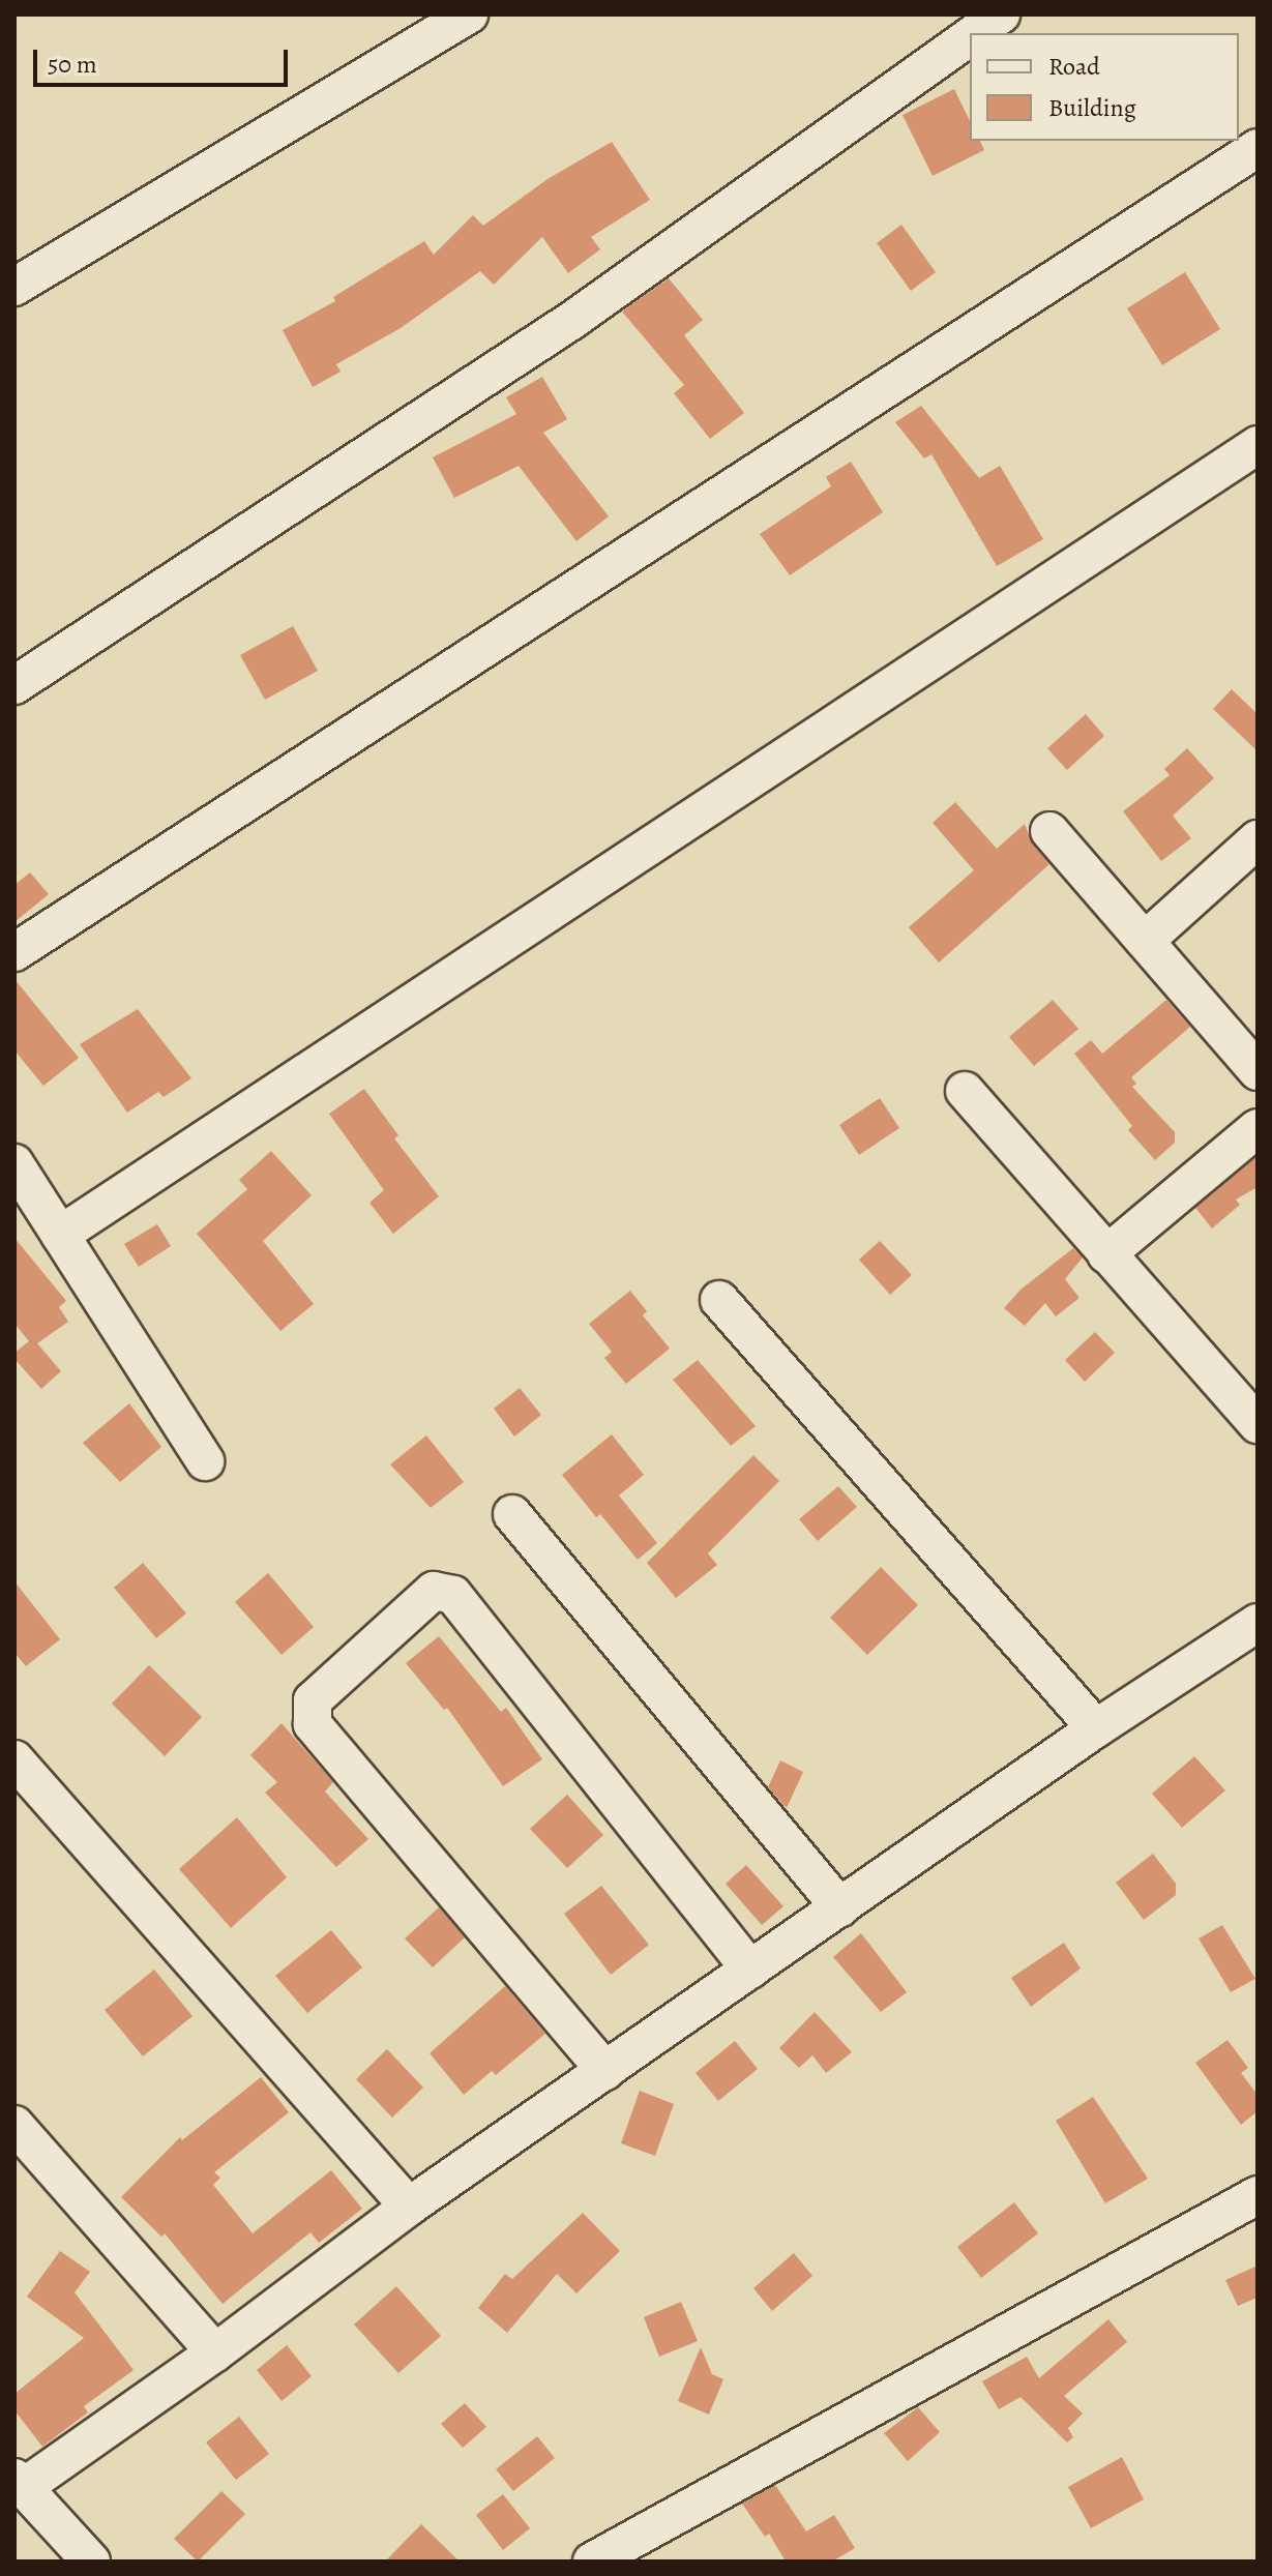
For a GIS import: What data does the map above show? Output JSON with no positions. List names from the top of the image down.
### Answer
{
  "legend": ["Road", "Building"],
  "scale_bar": "50 m"
}
